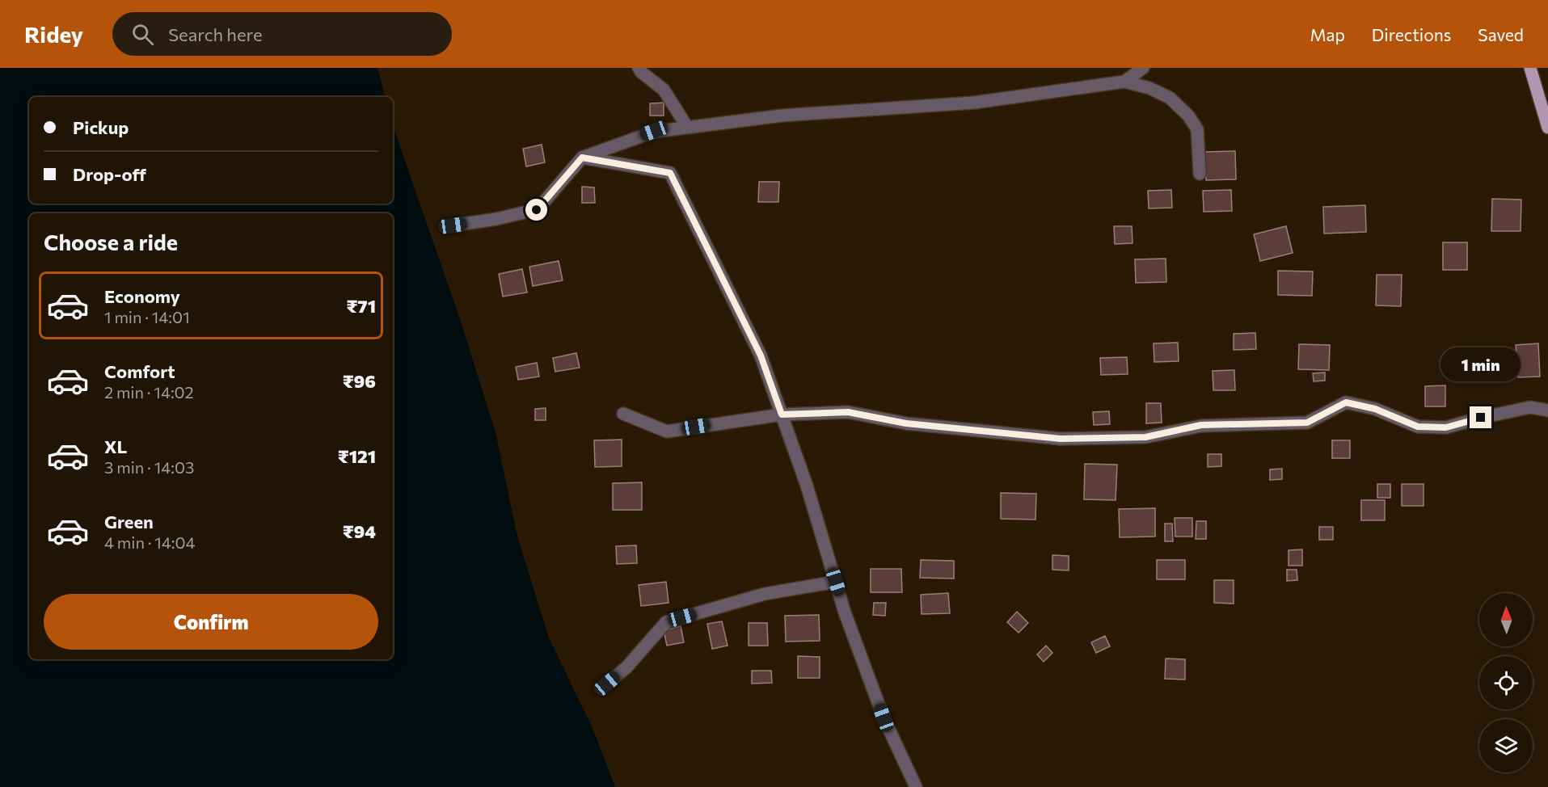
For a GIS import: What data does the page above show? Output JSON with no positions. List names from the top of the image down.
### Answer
{
  "north": "top",
  "page": {
    "header": "Ridey",
    "search": "Search here",
    "nav": ["Map", "Directions", "Saved"],
    "banner": ["Pickup", "Drop-off"],
    "heading": "Choose a ride",
    "list": [
      {
        "name": "Economy",
        "note": "1 min · 14:01",
        "value": "₹71"
      },
      {
        "name": "Comfort",
        "note": "2 min · 14:02",
        "value": "₹96"
      },
      {
        "name": "XL",
        "note": "3 min · 14:03",
        "value": "₹121"
      },
      {
        "name": "Green",
        "note": "4 min · 14:04",
        "value": "₹94"
      }
    ],
    "bubble": "1 min",
    "buttons": "Confirm"
  }
}
